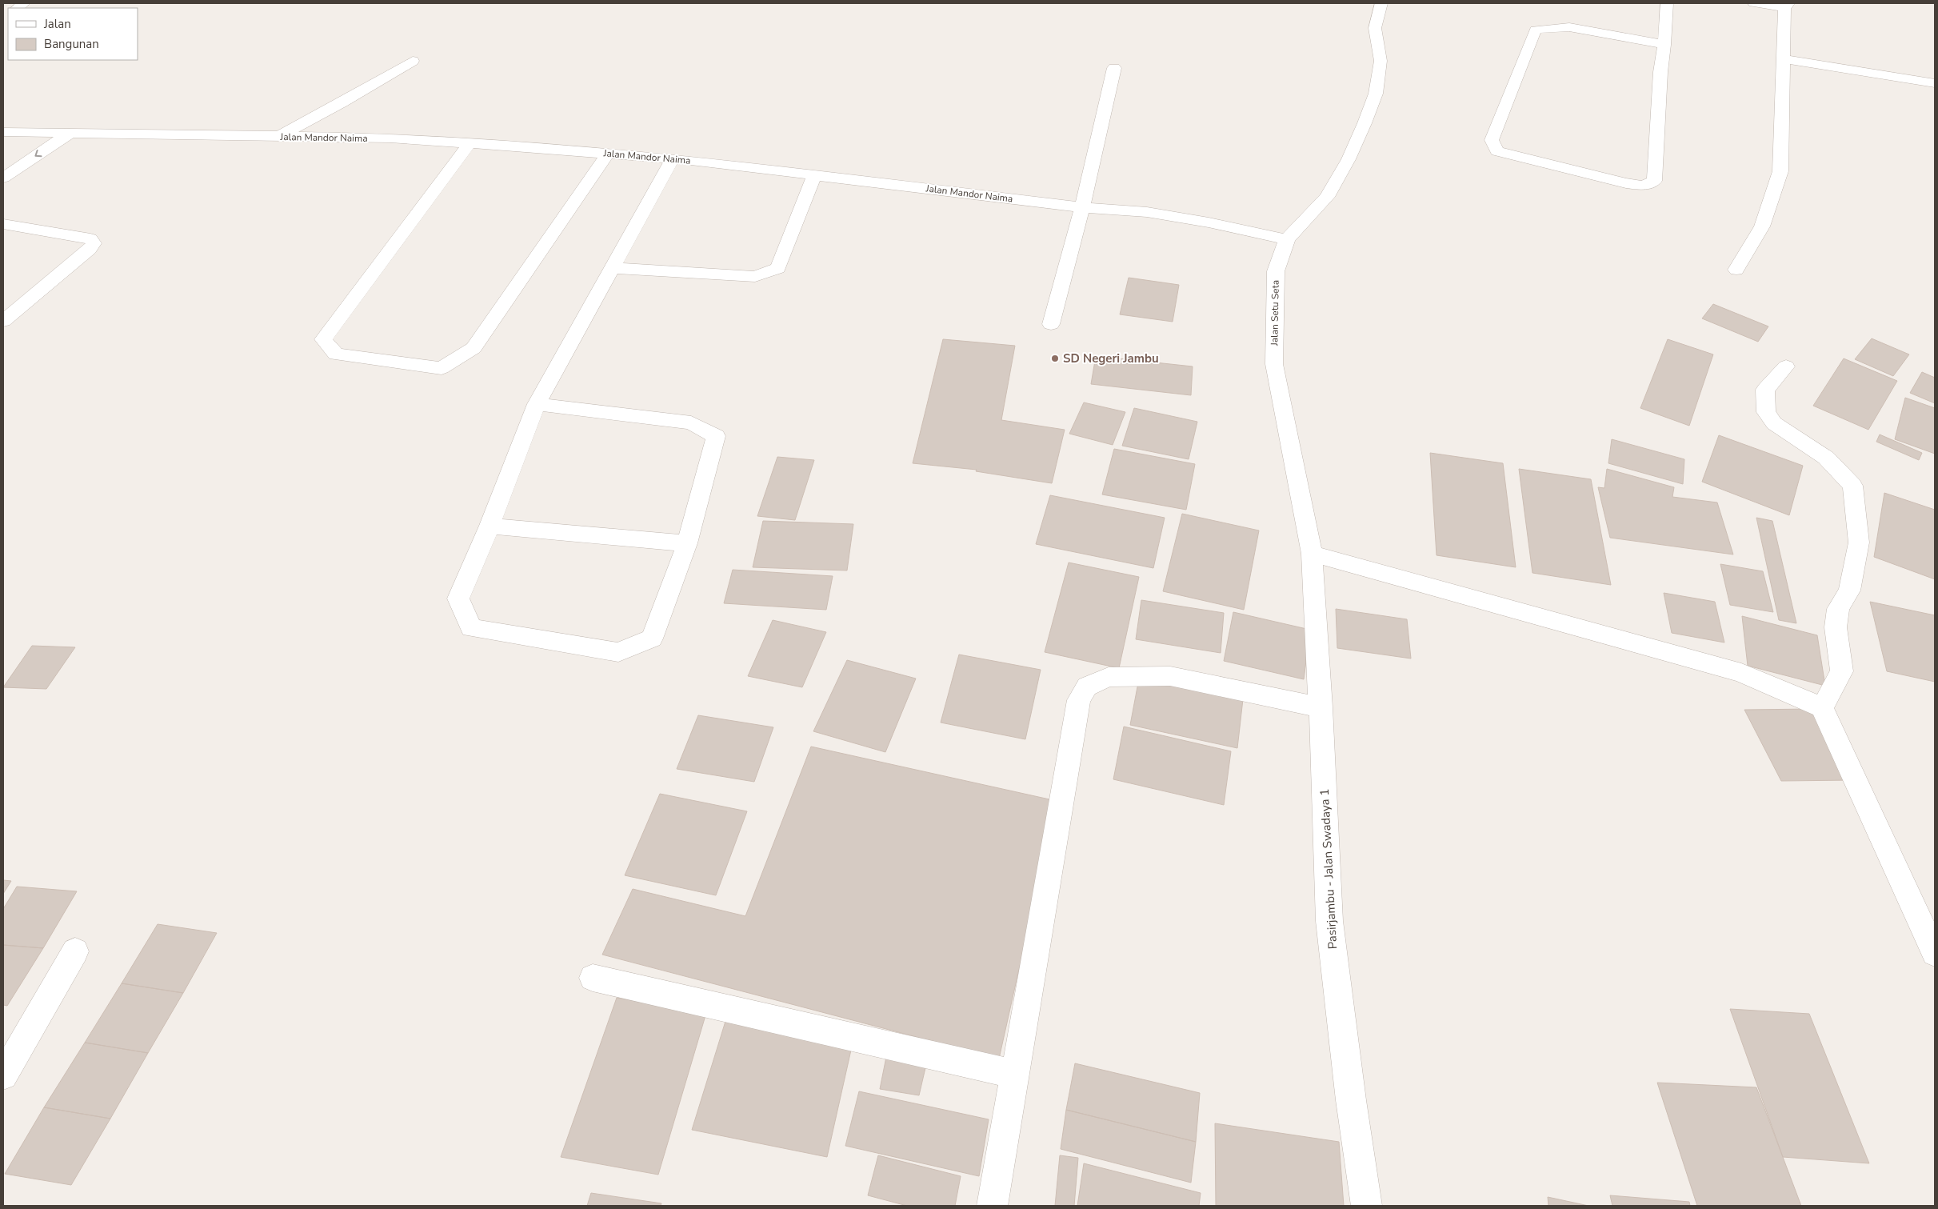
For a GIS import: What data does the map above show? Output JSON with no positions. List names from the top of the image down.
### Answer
{
  "streets": {
    "street": ["Jalan Mandor Naima", "Jalan Setu Seta", "Pasirjambu - Jalan Swadaya 1"]
  },
  "crossings": [
    ["Jalan Mandor Naima", "Jalan Setu Seta"],
    ["Jalan Setu Seta", "Pasirjambu - Jalan Swadaya 1"]
  ],
  "places": ["SD Negeri Jambu"],
  "legend": ["Jalan", "Bangunan"]
}
